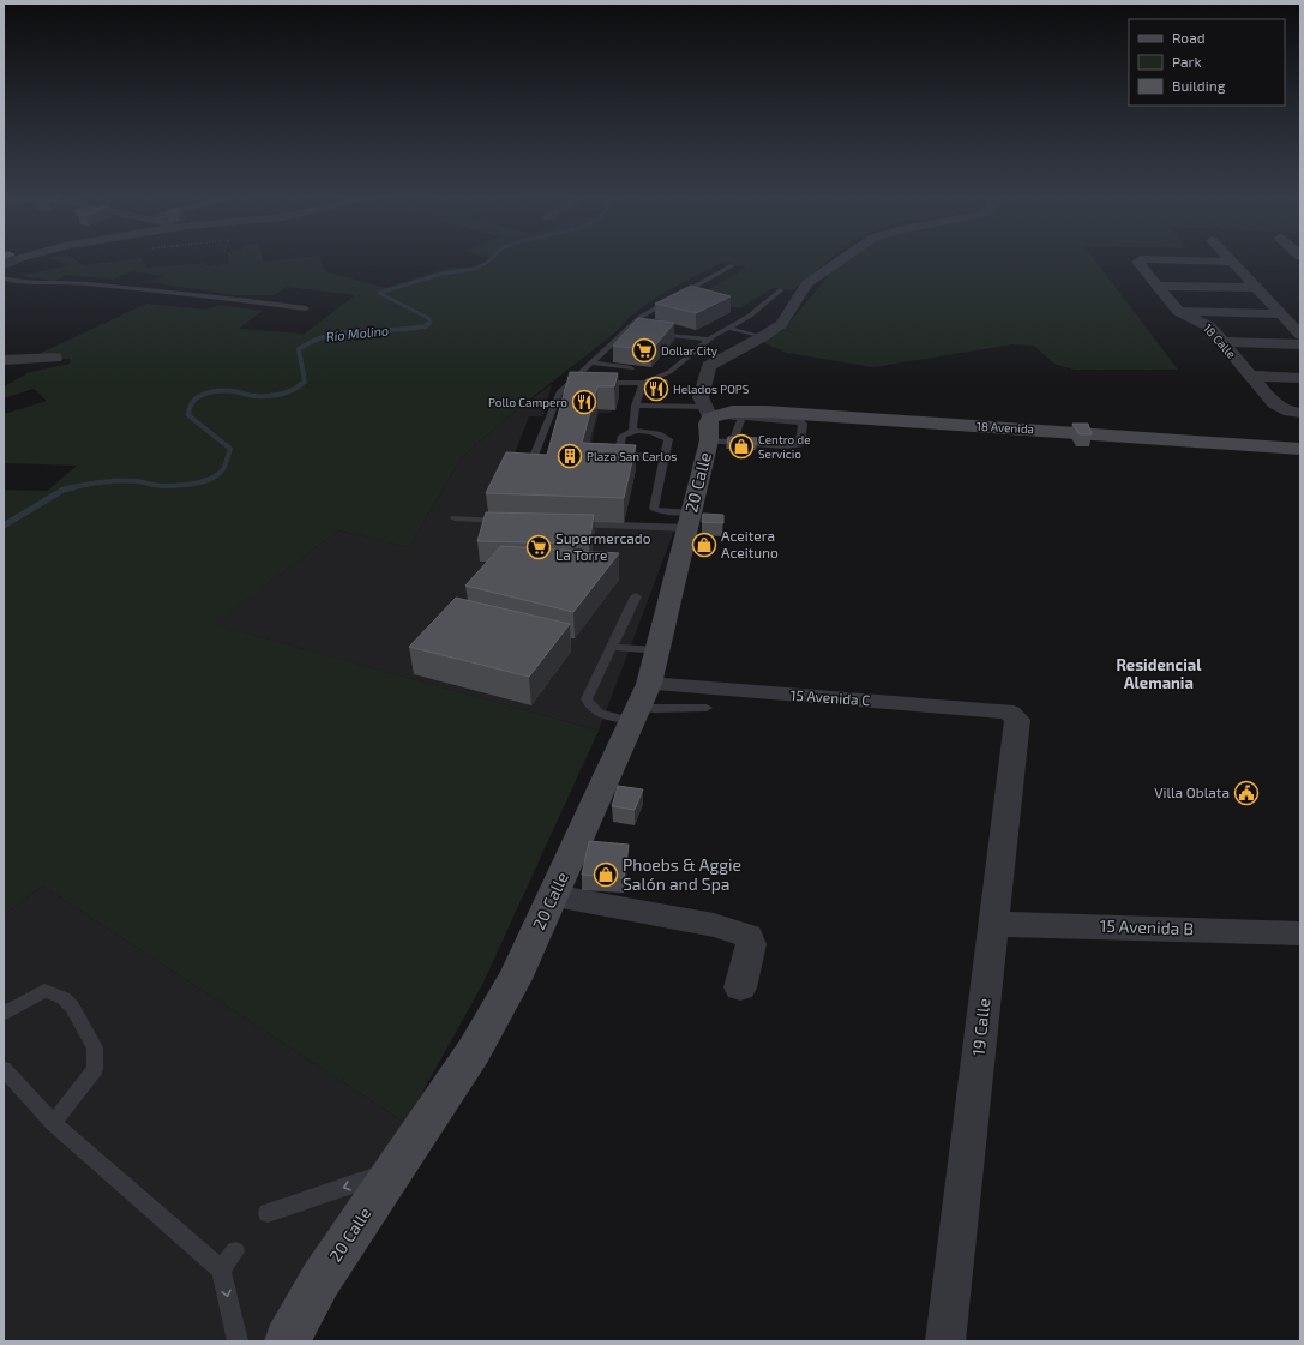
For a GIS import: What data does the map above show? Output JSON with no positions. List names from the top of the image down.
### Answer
{
  "streets": {
    "street": [
      "18 Calle",
      "18 Avenida",
      "20 Calle",
      "15 Avenida C",
      "15 Avenida B",
      "19 Calle"
    ]
  },
  "crossings": [
    ["18 Avenida", "20 Calle"],
    ["20 Calle", "15 Avenida C"],
    ["15 Avenida C", "19 Calle"],
    ["15 Avenida B", "19 Calle"]
  ],
  "districts": ["Residencial Alemania"],
  "water": ["Río Molino"],
  "places": {
    "supermarket": ["Dollar City", "Supermercado La Torre"],
    "restaurant": ["Helados POPS", "Pollo Campero"],
    "shop": ["Centro de Servicio", "Aceitera Aceituno", "Phoebs & Aggie Salón and Spa"],
    "building": ["Plaza San Carlos"],
    "public building": ["Villa Oblata"]
  },
  "legend": ["Road", "Park", "Building"]
}
